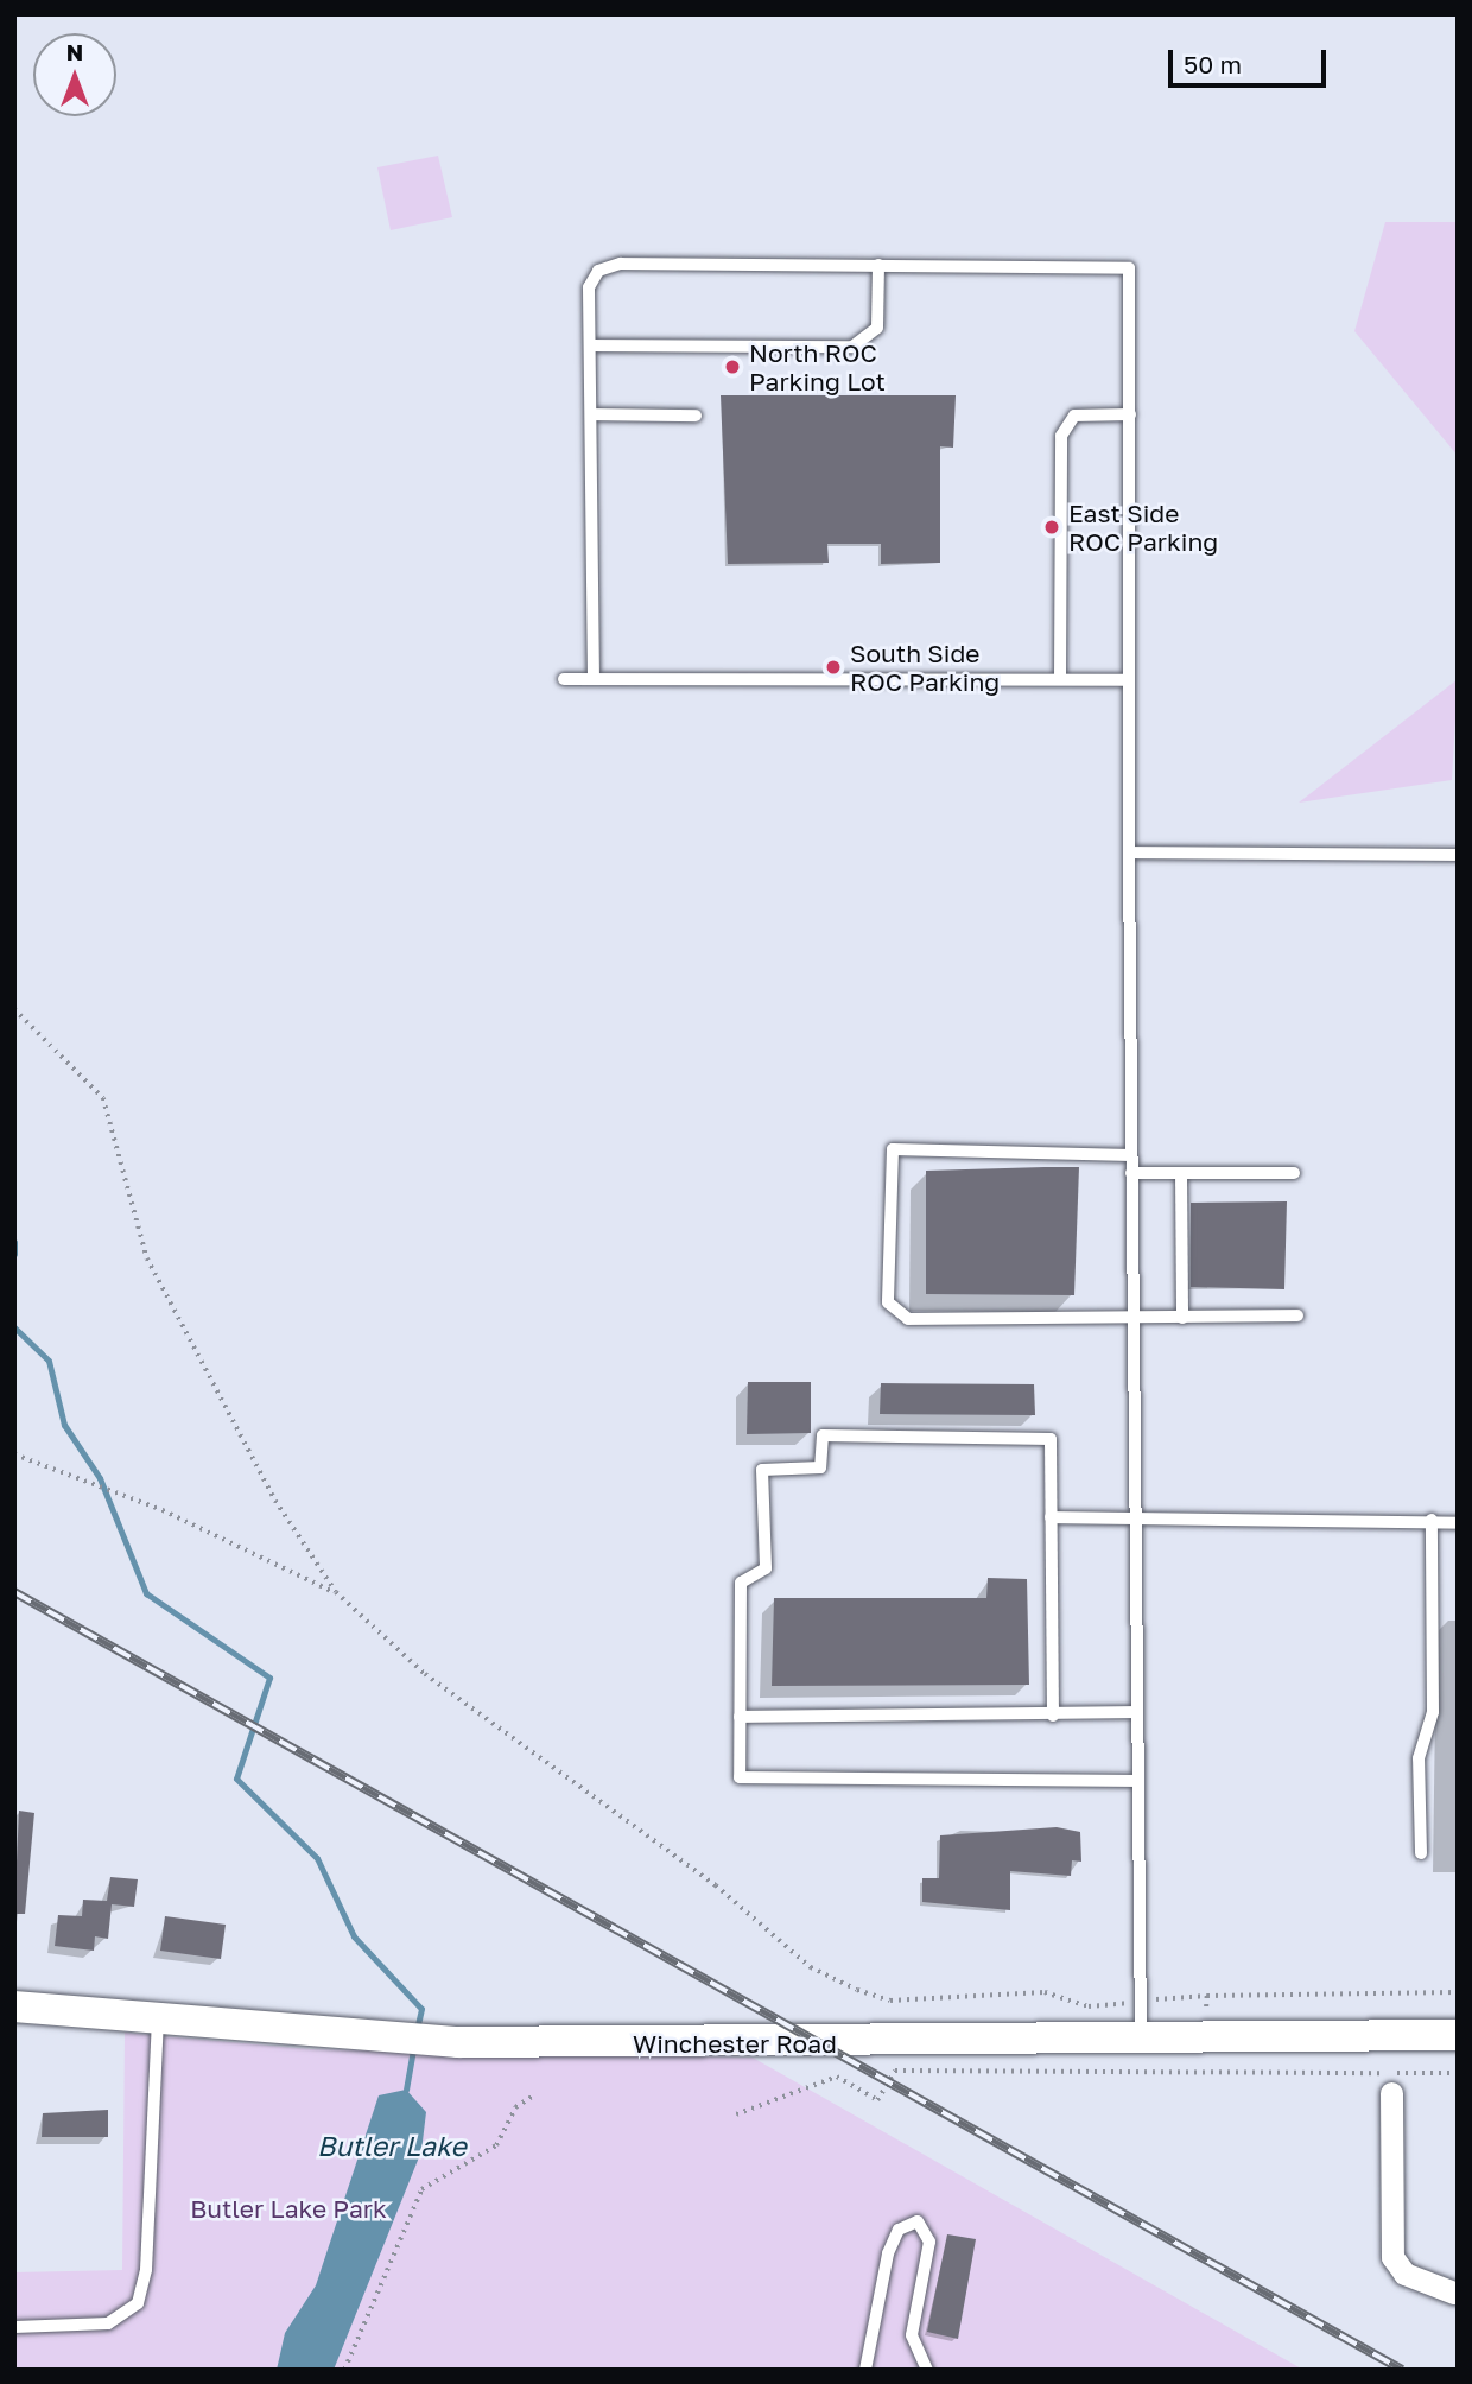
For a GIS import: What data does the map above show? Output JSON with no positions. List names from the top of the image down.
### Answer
{
  "streets": {
    "main road": ["Winchester Road"]
  },
  "water": ["Butler Lake"],
  "parks": ["Butler Lake Park"],
  "places": ["North ROC Parking Lot", "East Side ROC Parking", "South Side ROC Parking"],
  "scale_bar": "50 m",
  "north": "top"
}
